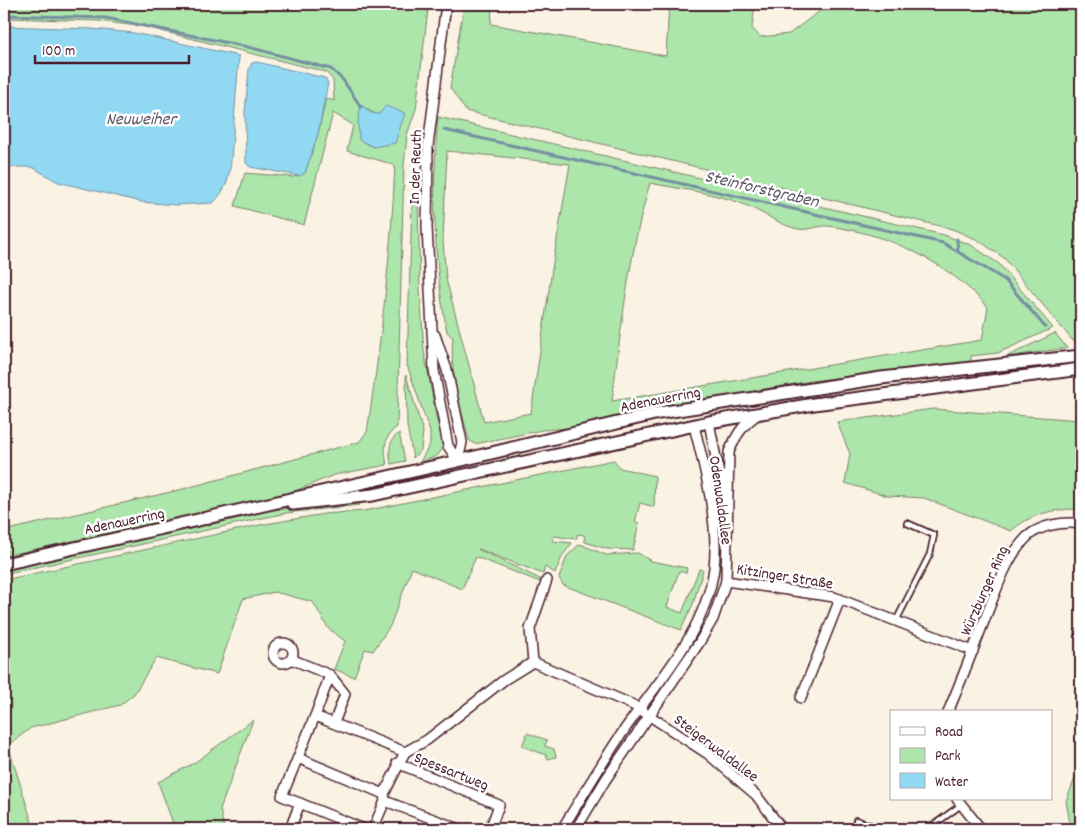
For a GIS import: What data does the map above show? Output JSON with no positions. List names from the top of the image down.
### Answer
{
  "streets": {
    "main road": ["Adenauerring"],
    "street": [
      "In der Reuth",
      "Odenwaldallee",
      "Kitzinger Straße",
      "Würzburger Ring",
      "Steigerwaldallee",
      "Spessartweg"
    ]
  },
  "crossings": [
    ["In der Reuth", "Adenauerring"],
    ["Adenauerring", "Odenwaldallee"],
    ["Odenwaldallee", "Kitzinger Straße"],
    ["Odenwaldallee", "Steigerwaldallee"],
    ["Kitzinger Straße", "Würzburger Ring"]
  ],
  "water": ["Neuweiher", "Steinforstgraben"],
  "legend": ["Road", "Park", "Water"],
  "scale_bar": "100 m"
}
